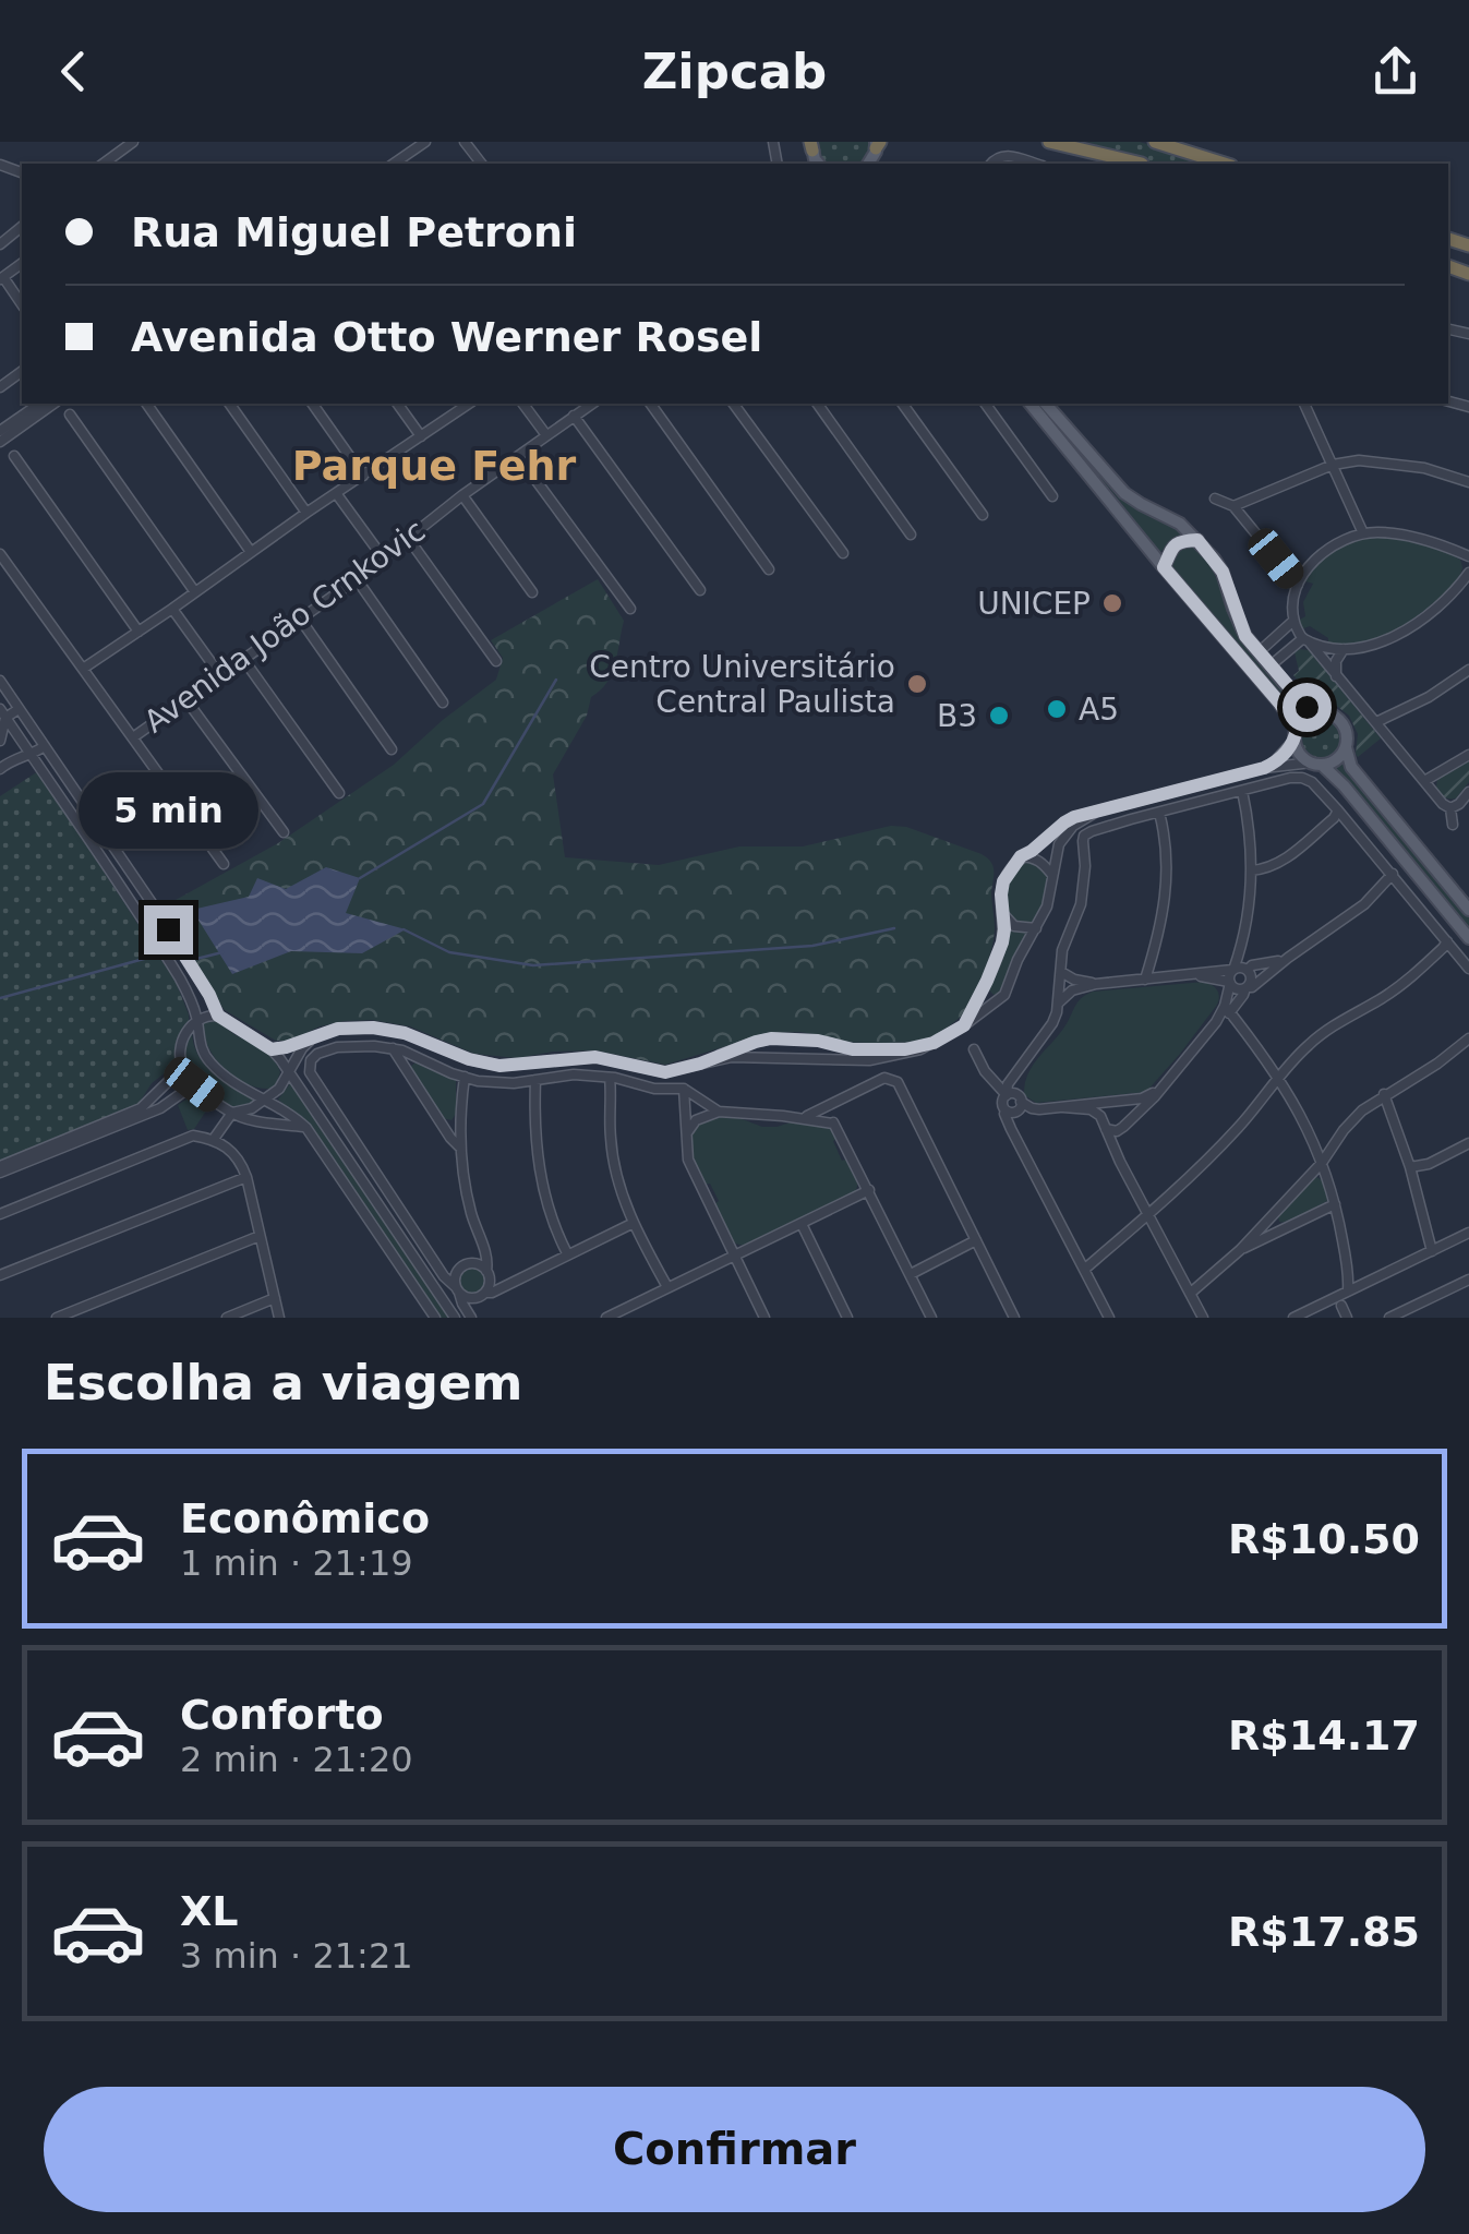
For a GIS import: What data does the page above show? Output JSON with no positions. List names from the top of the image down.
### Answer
{
  "streets": {
    "street": ["Avenida João Crnkovic"]
  },
  "districts": ["Parque Fehr"],
  "places": [
    "UNICEP",
    "Centro Universitário Central Paulista",
    "A5",
    "B3"
  ],
  "page": {
    "header": "Zipcab",
    "banner": ["Rua Miguel Petroni", "Avenida Otto Werner Rosel"],
    "bubble": "5 min",
    "heading": "Escolha a viagem",
    "list": [
      {
        "name": "Econômico",
        "note": "1 min · 21:19",
        "value": "R$10.50"
      },
      {
        "name": "Conforto",
        "note": "2 min · 21:20",
        "value": "R$14.17"
      },
      {
        "name": "XL",
        "note": "3 min · 21:21",
        "value": "R$17.85"
      }
    ],
    "buttons": "Confirmar"
  }
}
